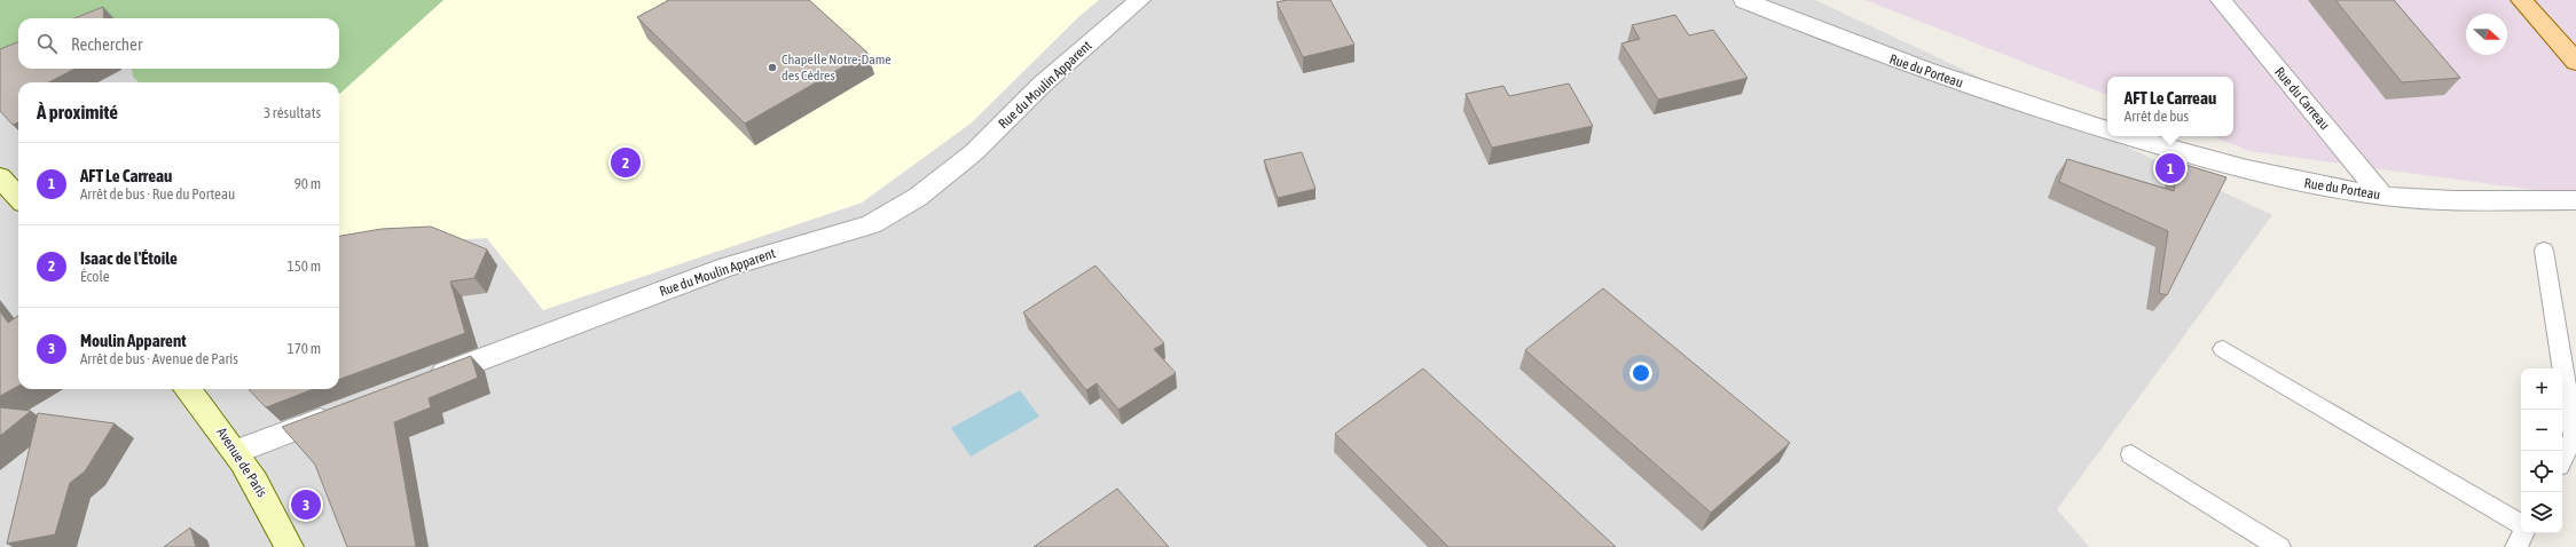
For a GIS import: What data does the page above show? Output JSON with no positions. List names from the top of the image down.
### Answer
{
  "streets": {
    "main road": ["Avenue de Paris"],
    "street": ["Rue du Porteau", "Rue du Moulin Apparent", "Rue du Carreau"]
  },
  "crossings": [
    ["Rue du Porteau", "Rue du Carreau"]
  ],
  "places": ["Chapelle Notre-Dame des Cèdres"],
  "north": "right",
  "page": {
    "search": "Rechercher",
    "popup": ["AFT Le Carreau", "Arrêt de bus"],
    "heading": ["À proximité", "3 résultats"],
    "list": [
      {
        "mark": "1",
        "name": "AFT Le Carreau",
        "note": "Arrêt de bus · Rue du Porteau",
        "value": "90 m"
      },
      {
        "mark": "2",
        "name": "Isaac de l'Étoile",
        "note": "École",
        "value": "150 m"
      },
      {
        "mark": "3",
        "name": "Moulin Apparent",
        "note": "Arrêt de bus · Avenue de Paris",
        "value": "170 m"
      }
    ],
    "pins": ["2", "1", "3"],
    "map_buttons": ["+", "−"]
  }
}
